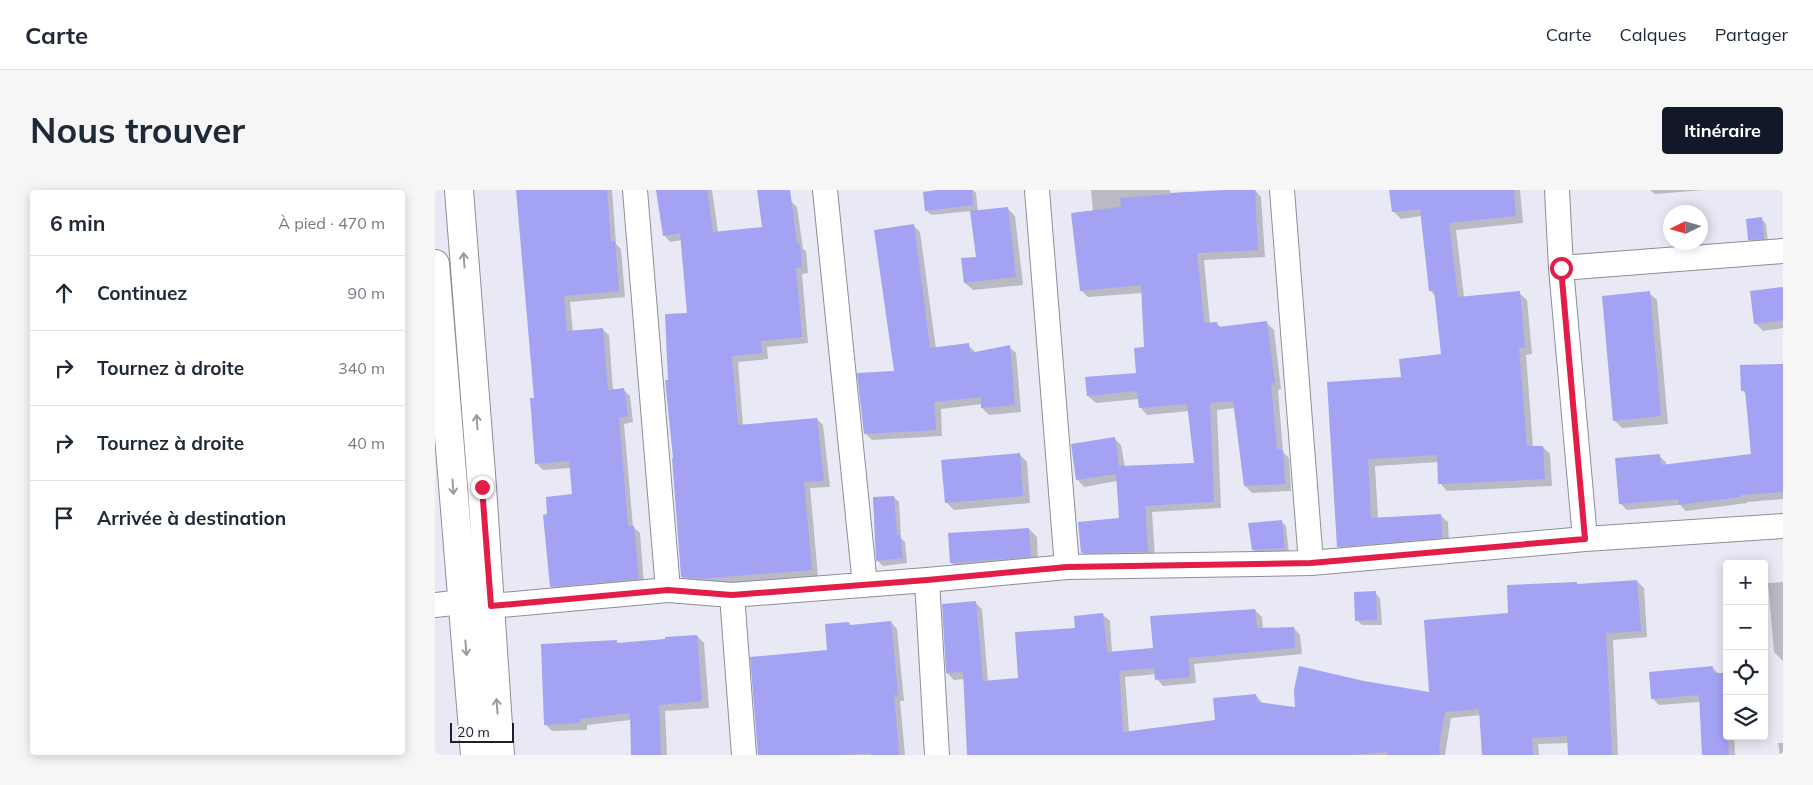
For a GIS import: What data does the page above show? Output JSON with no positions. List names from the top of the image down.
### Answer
{
  "scale_bar": "20 m",
  "north": "left",
  "page": {
    "header": "Carte",
    "nav": ["Carte", "Calques", "Partager"],
    "buttons": "Itinéraire",
    "title": "Nous trouver",
    "heading": ["6 min", "À pied · 470 m"],
    "list": [
      ["Continuez", "90 m"],
      ["Tournez à droite", "340 m"],
      ["Tournez à droite", "40 m"],
      "Arrivée à destination"
    ],
    "map_buttons": ["+", "−"],
    "scale": "20 m"
  }
}
